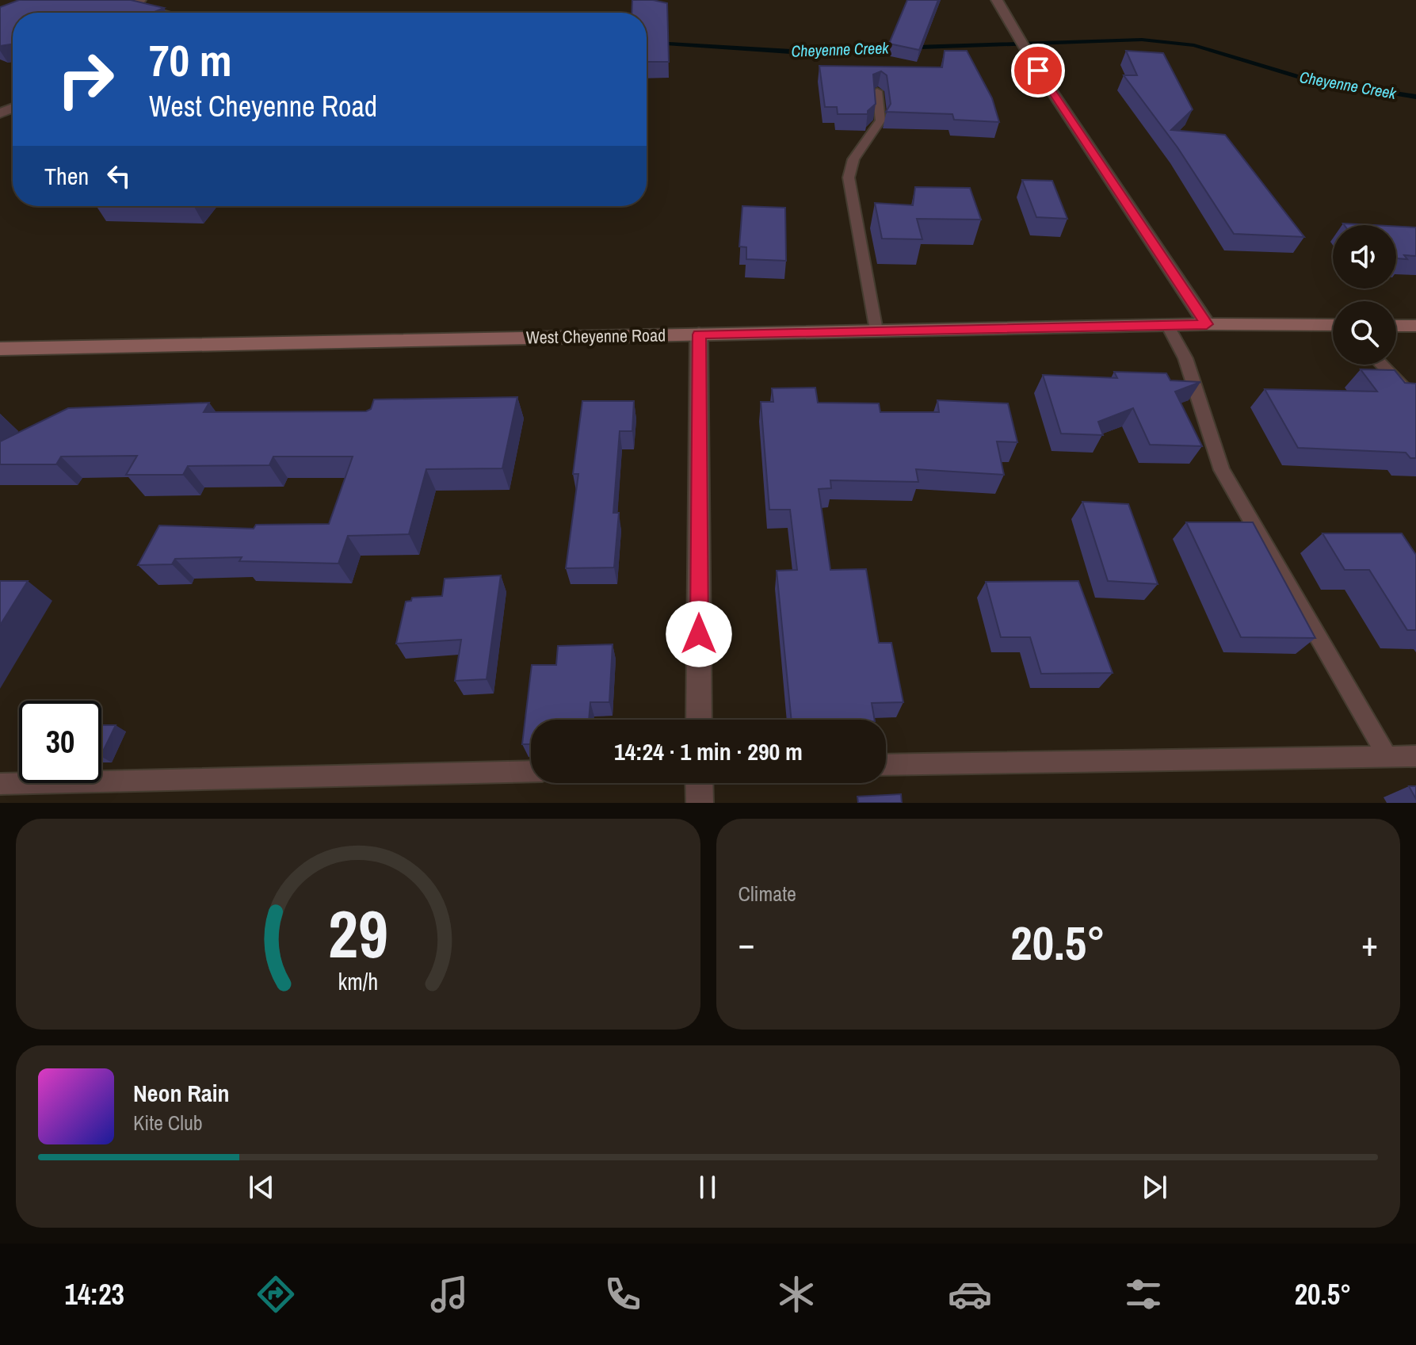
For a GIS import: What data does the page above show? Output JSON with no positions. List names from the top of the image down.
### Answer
{
  "streets": {
    "main road": ["West Cheyenne Road"]
  },
  "water": ["Cheyenne Creek"],
  "page": {
    "turn": ["70 m", "West Cheyenne Road"],
    "then": "Then",
    "limit": "30",
    "trip": "14:24 · 1 min · 290 m",
    "tile": "Climate",
    "heat": ["−", "20.5°", "+"],
    "song": ["Neon Rain", "Kite Club"],
    "tabs": ["14:23", "20.5°"],
    "gauge": ["29", "km/h"]
  }
}
